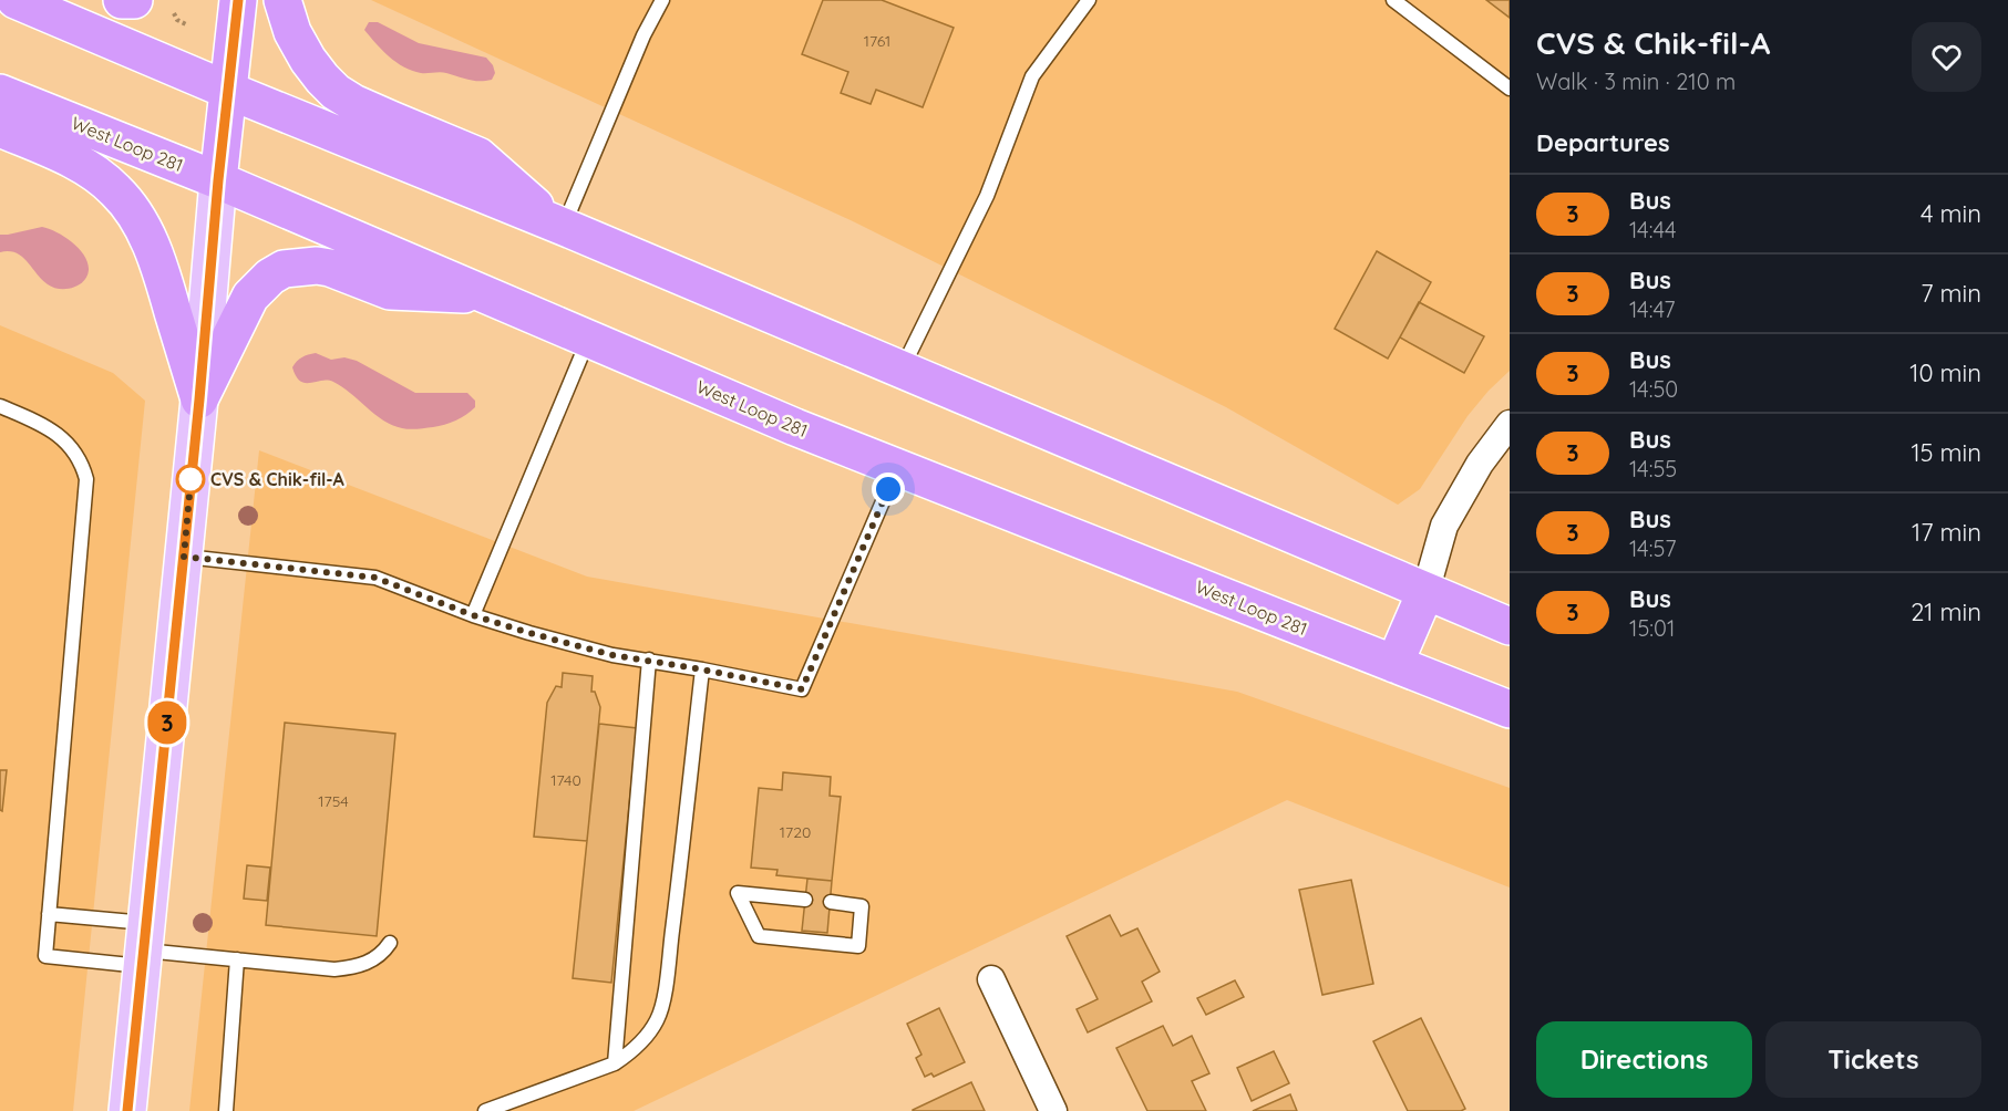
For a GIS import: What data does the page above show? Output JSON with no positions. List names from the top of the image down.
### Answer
{
  "streets": {
    "highway": ["West Loop 281"]
  },
  "places": ["CVS & Chik-fil-A"],
  "lines": ["bus line 3"],
  "house_numbers": [
    "1761",
    "1740",
    "1754",
    "1720"
  ],
  "page": {
    "on_map": "3",
    "heading": [
      ["CVS & Chik-fil-A", "Walk · 3 min · 210 m"],
      "Departures"
    ],
    "list": [
      {
        "mark": "3",
        "name": "Bus",
        "note": "14:44",
        "value": "4 min"
      },
      {
        "mark": "3",
        "name": "Bus",
        "note": "14:47",
        "value": "7 min"
      },
      {
        "mark": "3",
        "name": "Bus",
        "note": "14:50",
        "value": "10 min"
      },
      {
        "mark": "3",
        "name": "Bus",
        "note": "14:55",
        "value": "15 min"
      },
      {
        "mark": "3",
        "name": "Bus",
        "note": "14:57",
        "value": "17 min"
      },
      {
        "mark": "3",
        "name": "Bus",
        "note": "15:01",
        "value": "21 min"
      }
    ],
    "buttons": ["Directions", "Tickets"]
  }
}
